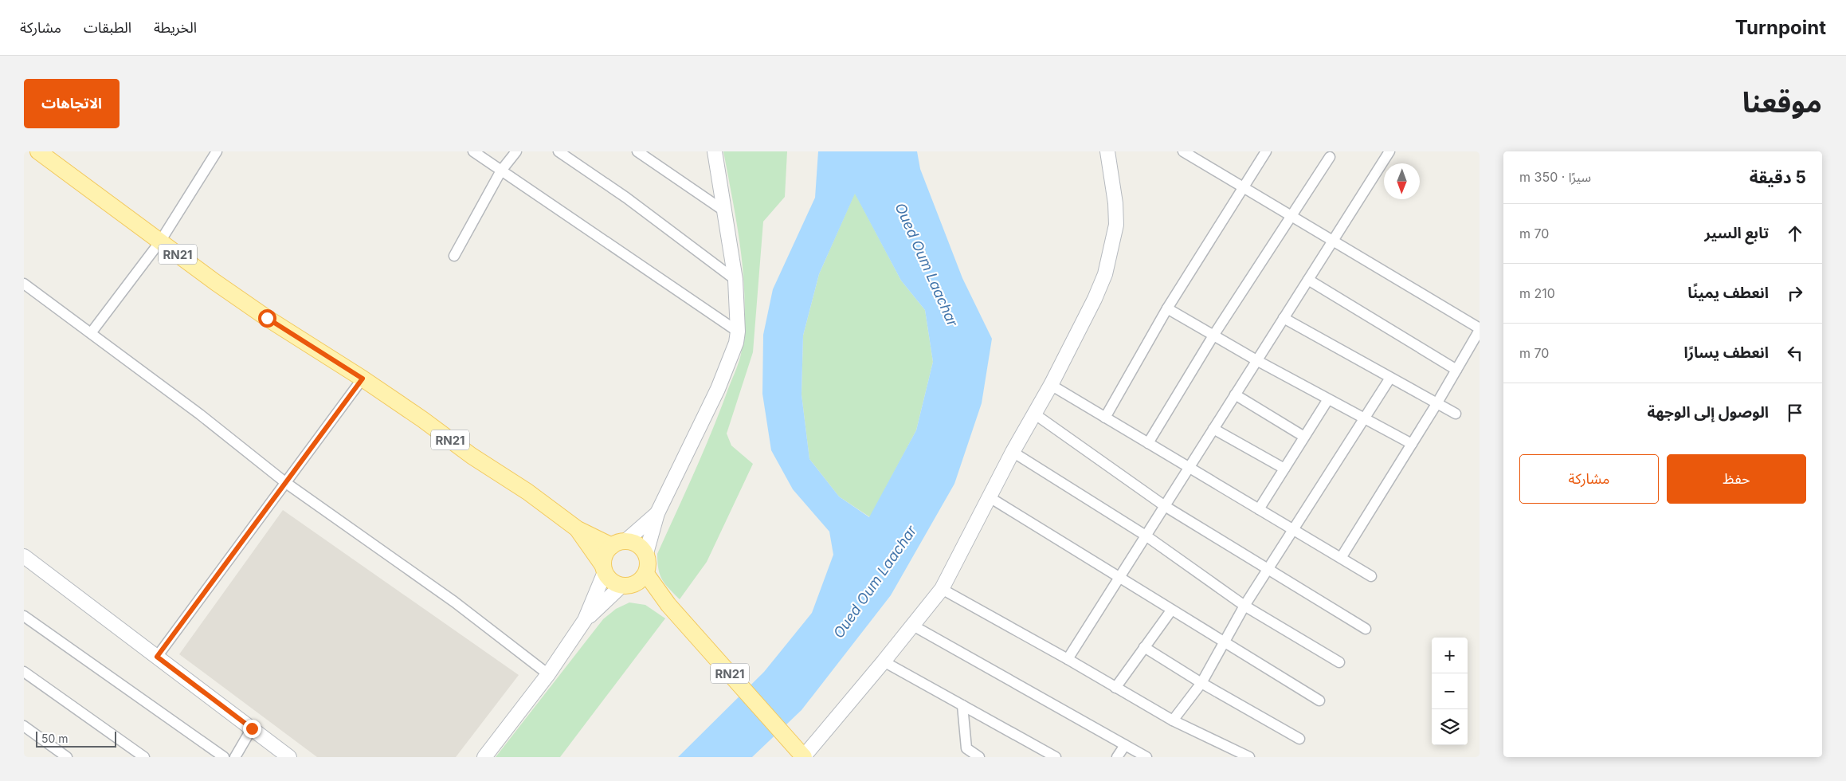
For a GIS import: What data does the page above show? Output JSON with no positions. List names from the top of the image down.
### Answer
{
  "streets": {
    "main road": ["RN21"]
  },
  "water": ["Oued Oum Laachar"],
  "scale_bar": "50 m",
  "north": "bottom",
  "page": {
    "header": "Turnpoint",
    "nav": ["الخريطة", "الطبقات", "مشاركة"],
    "title": "موقعنا",
    "buttons": [
      "الاتجاهات",
      ["حفظ", "مشاركة"]
    ],
    "heading": ["5 دقيقة", "سيرًا · 350 m"],
    "list": [
      ["تابع السير", "70 m"],
      ["انعطف يمينًا", "210 m"],
      ["انعطف يسارًا", "70 m"],
      "الوصول إلى الوجهة"
    ],
    "map_buttons": ["+", "−"],
    "scale": "50 m"
  }
}
